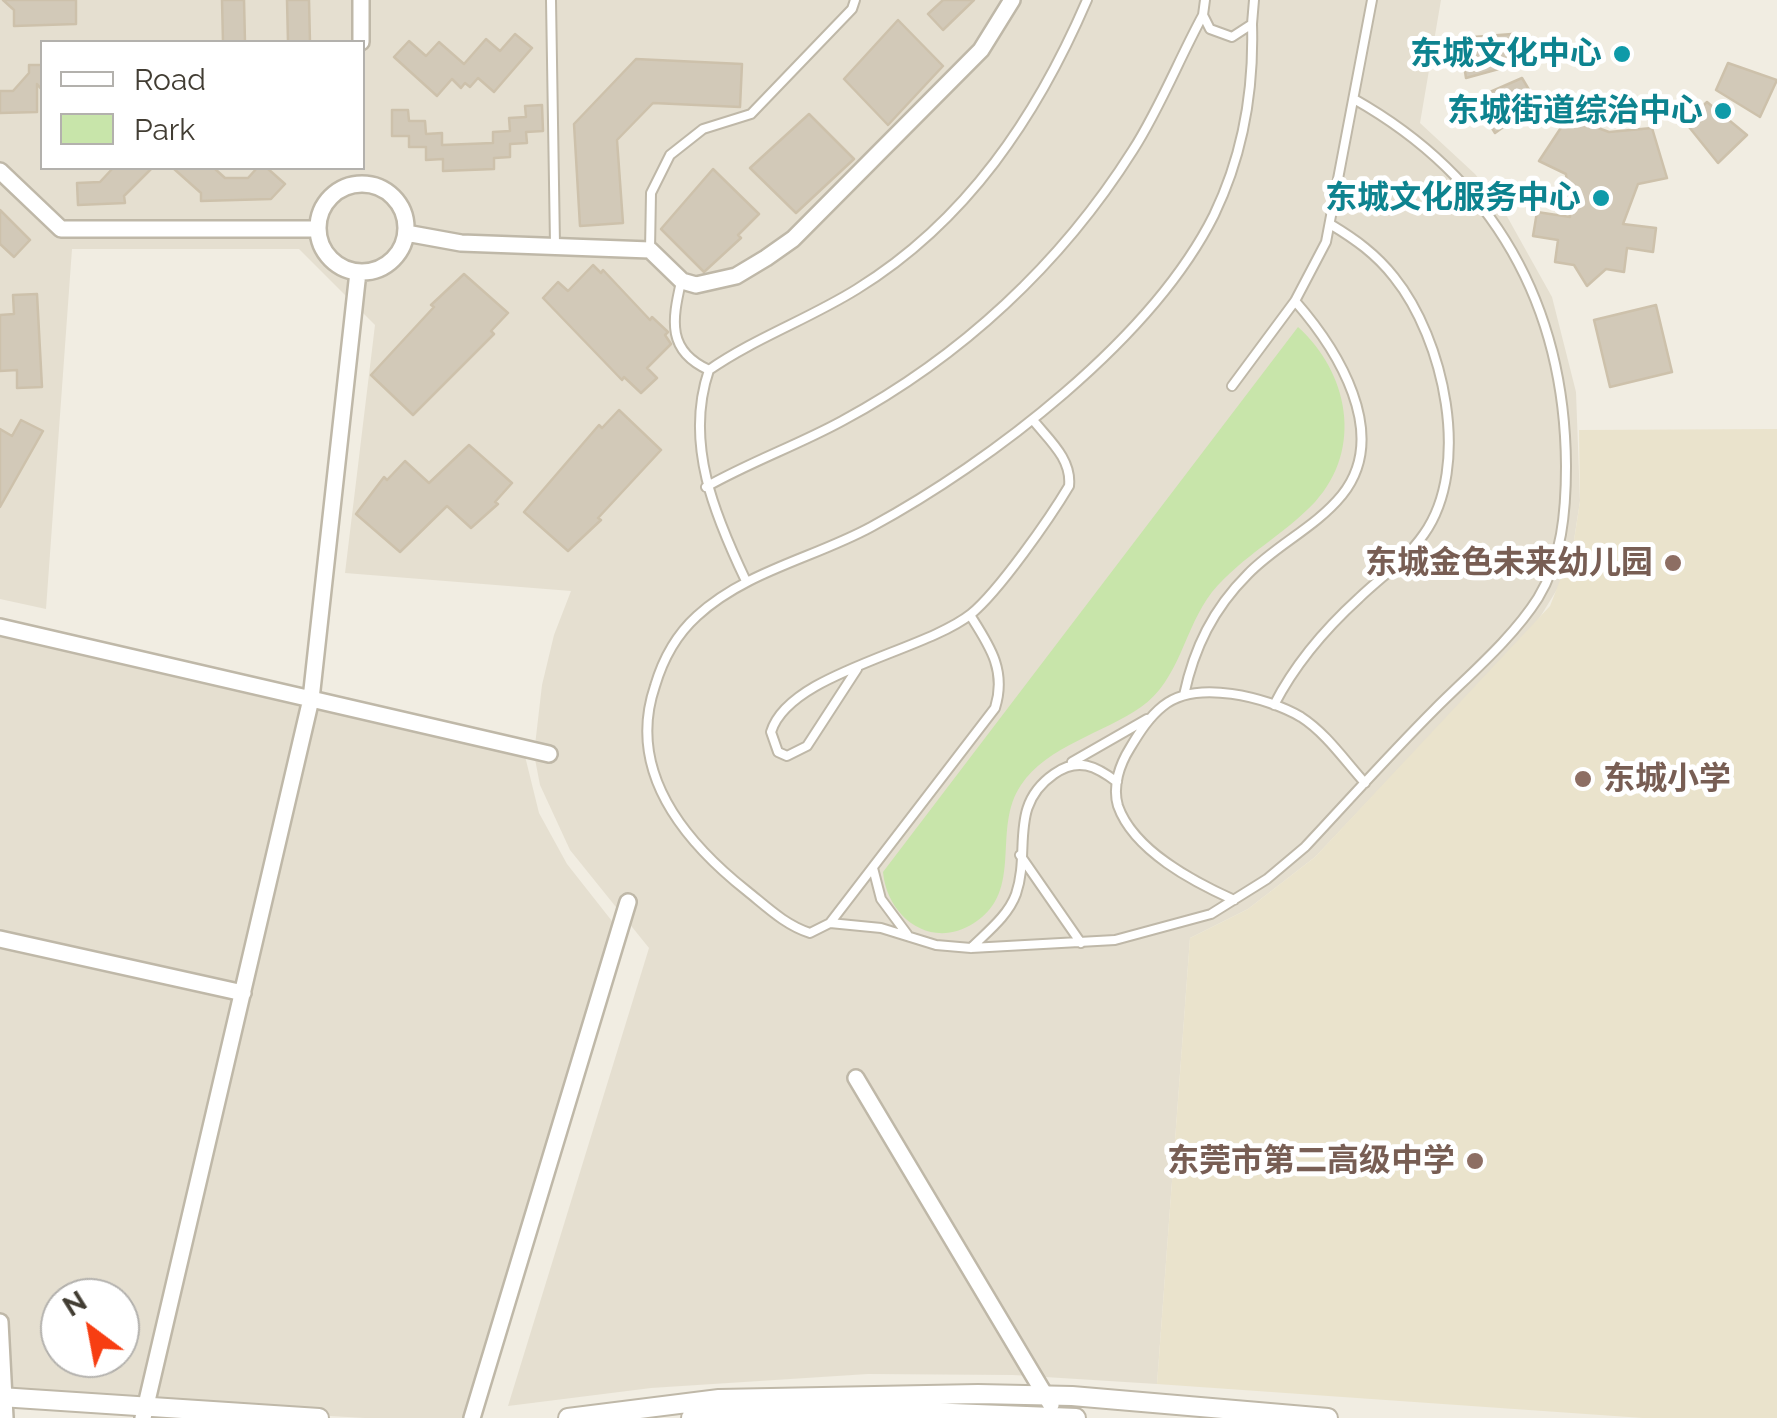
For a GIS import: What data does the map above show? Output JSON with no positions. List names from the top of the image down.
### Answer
{
  "places": [
    "东城文化中心",
    "东城街道综治中心",
    "东城文化服务中心",
    "东城金色未来幼儿园",
    "东城小学",
    "东莞市第二高级中学"
  ],
  "legend": ["Road", "Park"],
  "north": "top left"
}
